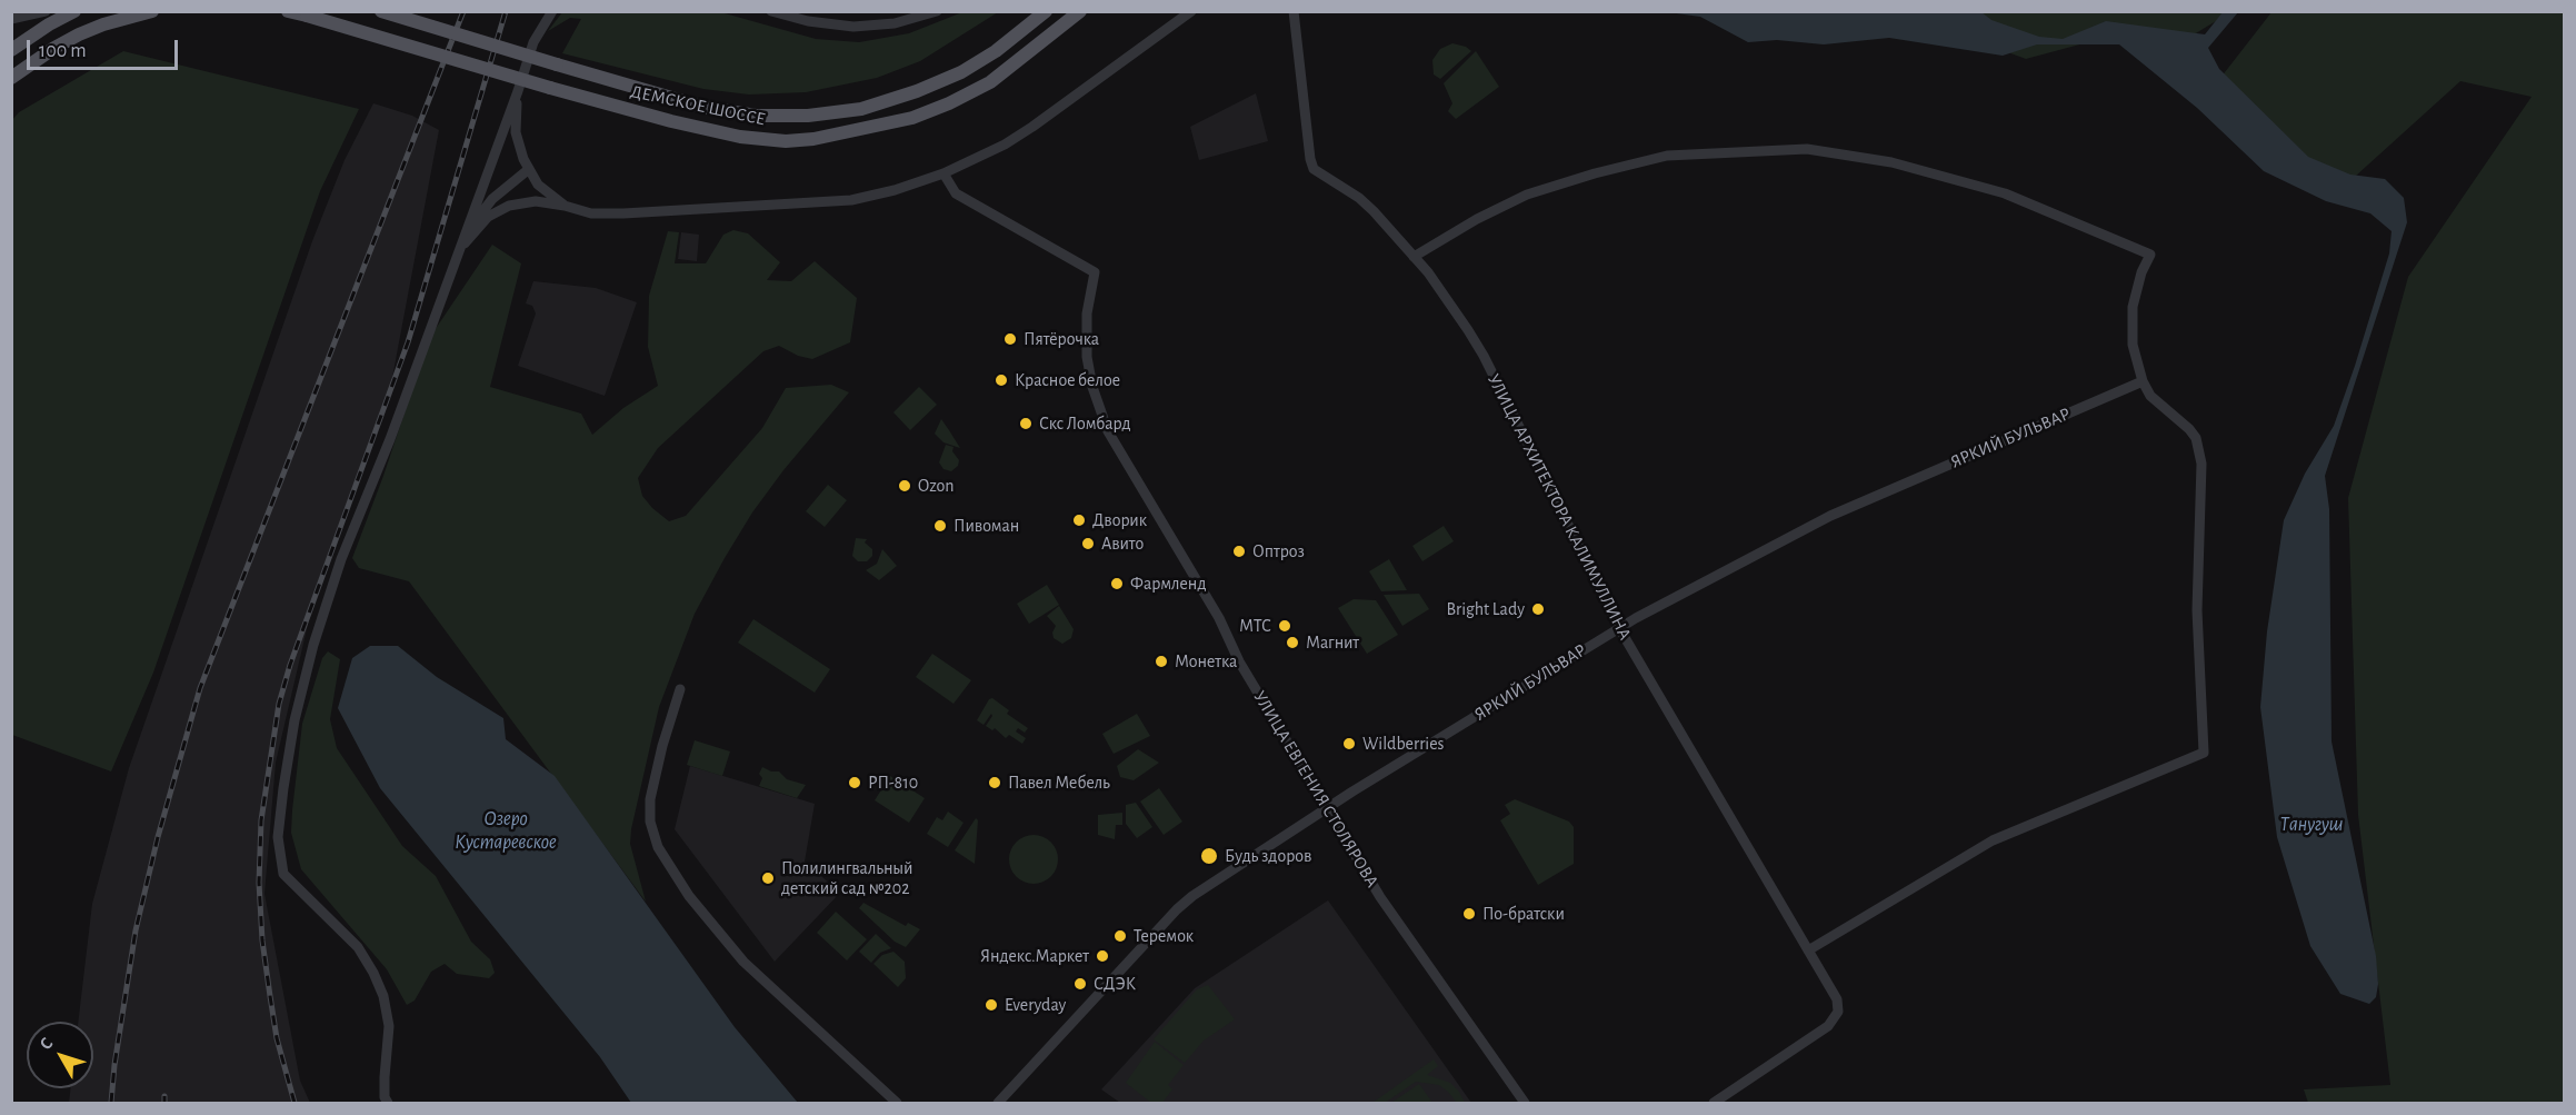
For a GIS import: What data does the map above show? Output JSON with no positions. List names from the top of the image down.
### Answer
{
  "streets": {
    "main road": ["ДЕМСКОЕ ШОССЕ"],
    "street": ["ЯРКИЙ БУЛЬВАР", "УЛИЦА АРХИТЕКТОРА КАЛИМУЛЛИНА", "УЛИЦА ЕВГЕНИЯ СТОЛЯРОВА"]
  },
  "crossings": [
    ["ЯРКИЙ БУЛЬВАР", "УЛИЦА АРХИТЕКТОРА КАЛИМУЛЛИНА"],
    ["ЯРКИЙ БУЛЬВАР", "УЛИЦА ЕВГЕНИЯ СТОЛЯРОВА"]
  ],
  "water": ["Озеро Кустаревское", "Танугуш"],
  "places": [
    "Пятёрочка",
    "Красное белое",
    "Скс Ломбард",
    "Ozon",
    "Дворик",
    "Пивоман",
    "Авито",
    "Оптроз",
    "Фармленд",
    "Bright Lady",
    "МТС",
    "Магнит",
    "Монетка",
    "Wildberries",
    "РП-810",
    "Павел Мебель",
    "Будь здоров",
    "Полилингвальный детский сад №202",
    "По-братски",
    "Теремок",
    "Яндекс.Маркет",
    "СДЭК",
    "Everyday"
  ],
  "scale_bar": "100 m",
  "north": "top left"
}
